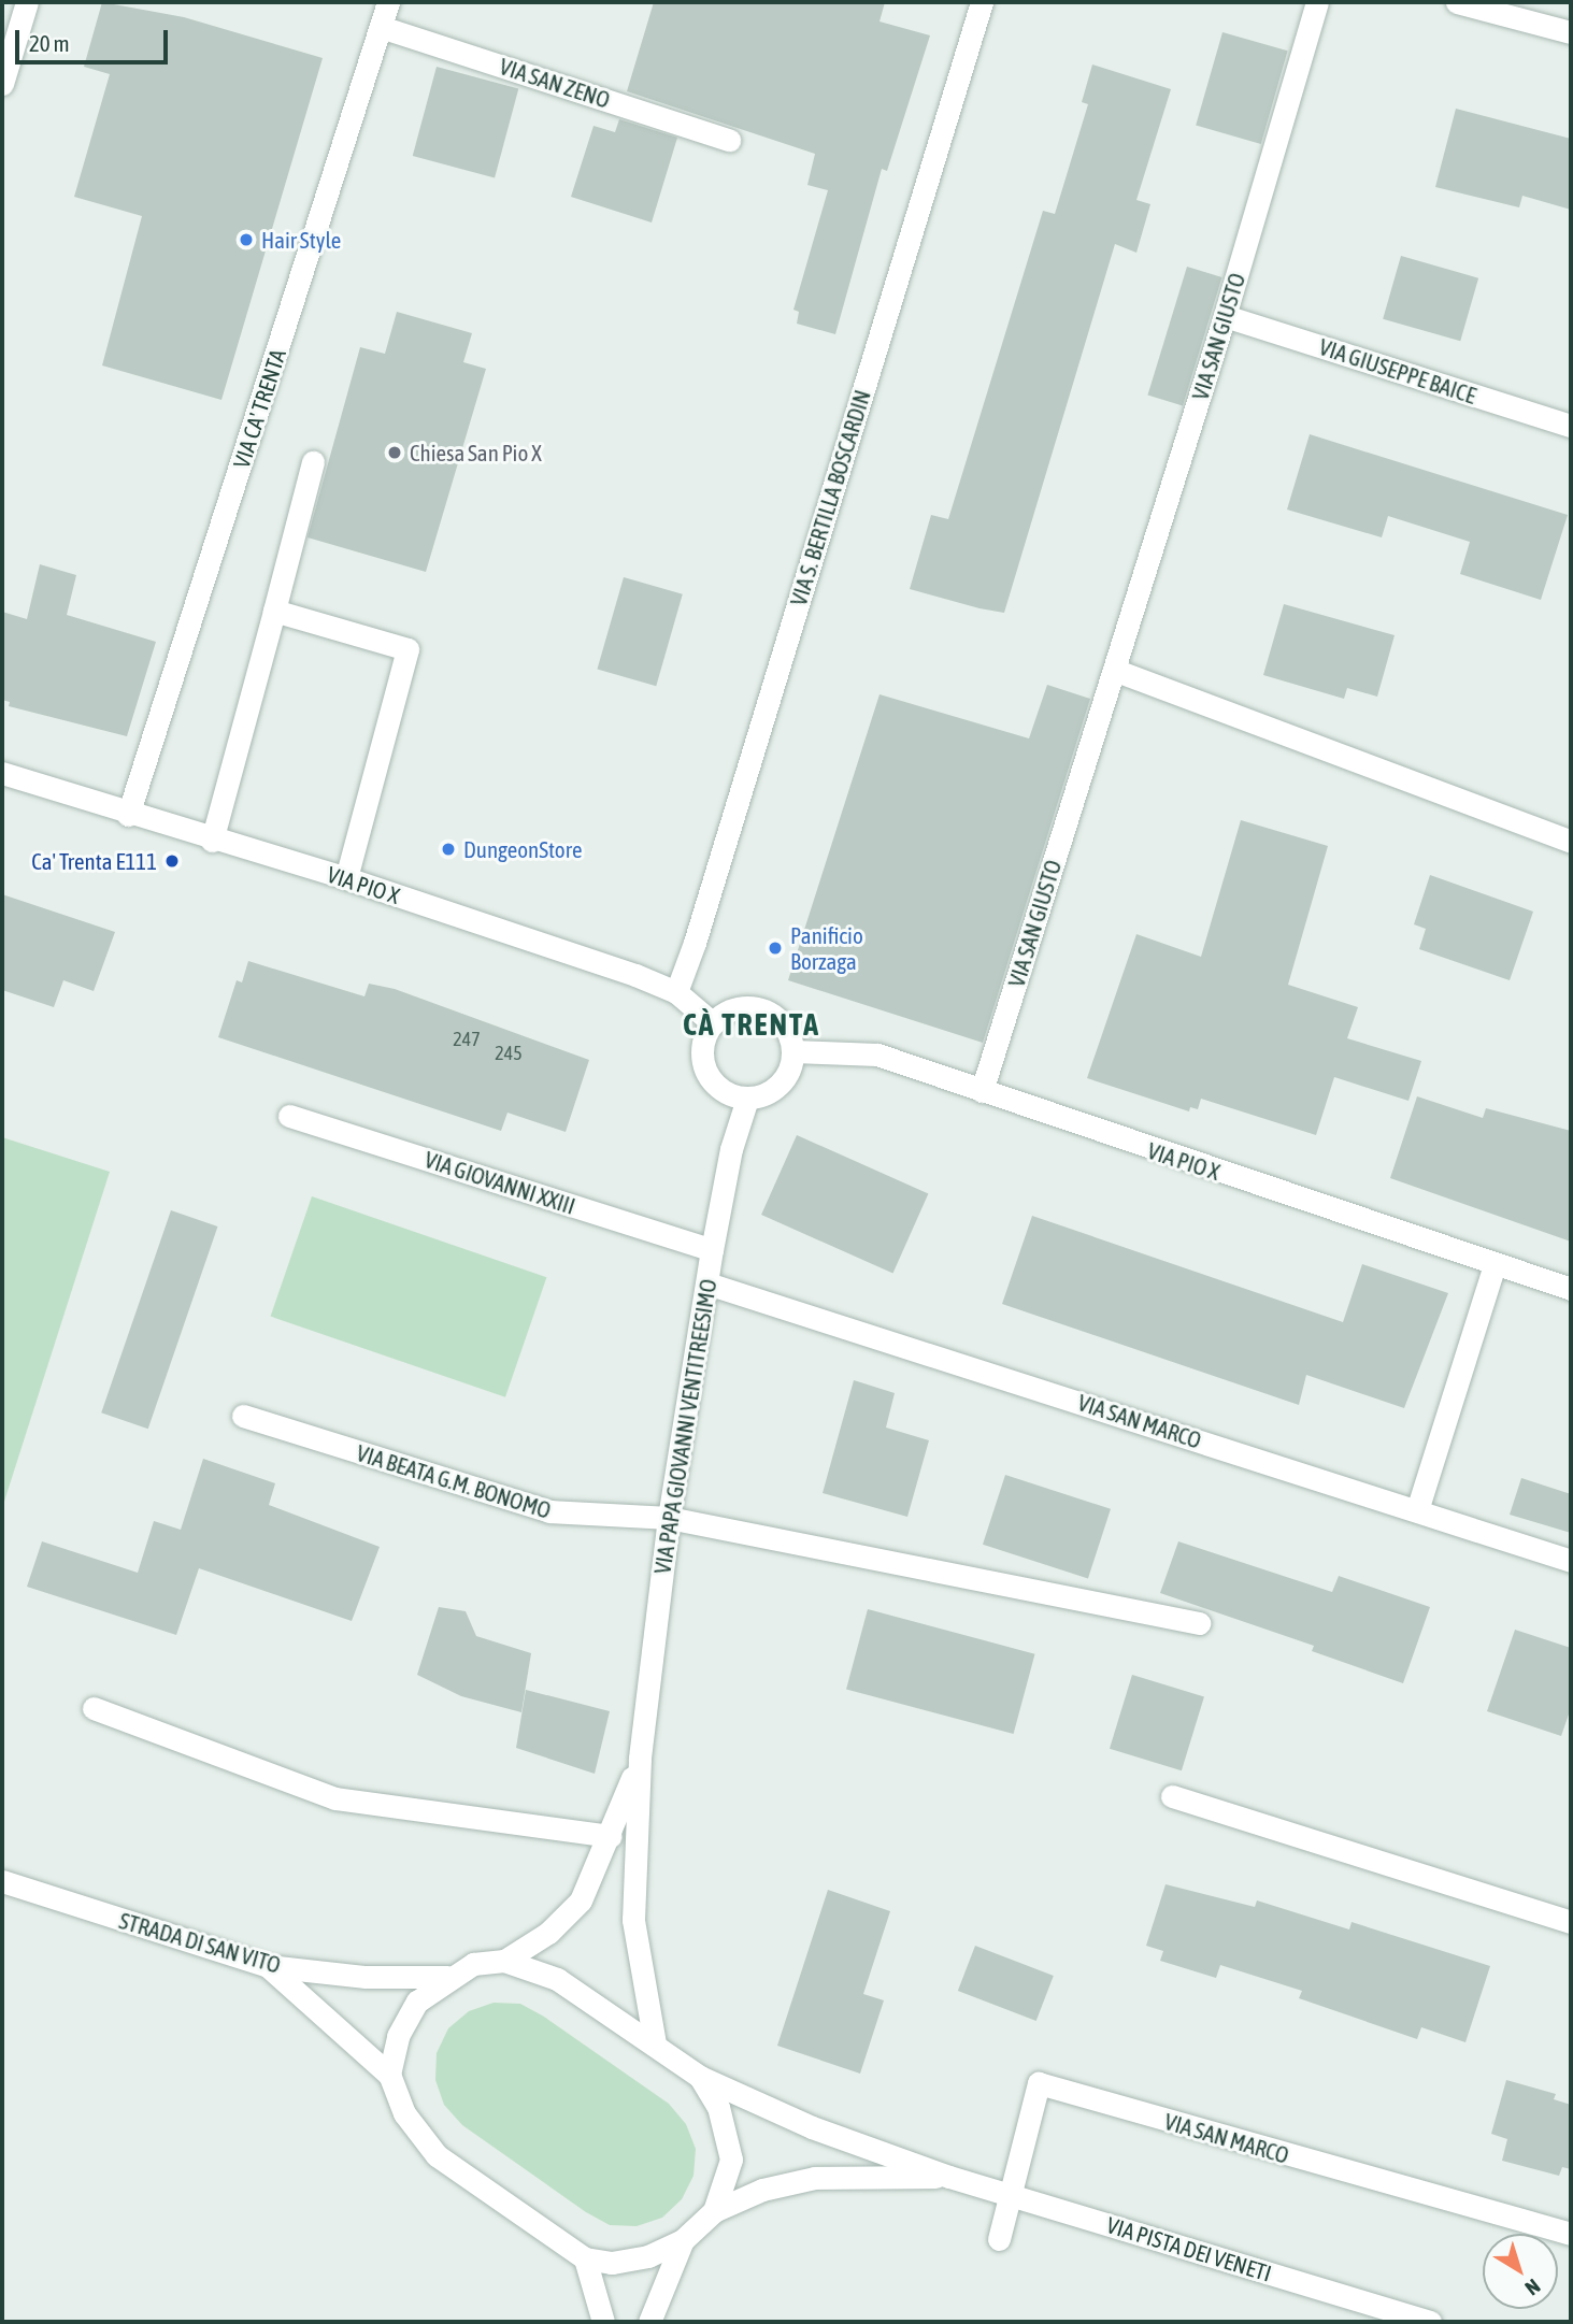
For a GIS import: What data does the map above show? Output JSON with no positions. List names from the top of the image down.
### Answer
{
  "streets": {
    "street": [
      "VIA SAN ZENO",
      "VIA SAN GIUSTO",
      "VIA GIUSEPPE BAICE",
      "VIA CA' TRENTA",
      "VIA S. BERTILLA BOSCARDIN",
      "VIA PIO X",
      "VIA GIOVANNI XXIII",
      "VIA SAN MARCO",
      "VIA PAPA GIOVANNI VENTITREESIMO",
      "VIA BEATA G.M. BONOMO",
      "STRADA DI SAN VITO",
      "VIA PISTA DEI VENETI"
    ]
  },
  "crossings": [
    ["VIA SAN ZENO", "VIA CA' TRENTA"],
    ["VIA SAN GIUSTO", "VIA GIUSEPPE BAICE"],
    ["VIA SAN GIUSTO", "VIA PIO X"],
    ["VIA CA' TRENTA", "VIA PIO X"],
    ["VIA S. BERTILLA BOSCARDIN", "VIA PIO X"],
    ["VIA PIO X", "VIA PAPA GIOVANNI VENTITREESIMO"],
    ["VIA GIOVANNI XXIII", "VIA PAPA GIOVANNI VENTITREESIMO"],
    ["VIA SAN MARCO", "VIA PAPA GIOVANNI VENTITREESIMO"],
    ["VIA SAN MARCO", "VIA PISTA DEI VENETI"],
    ["VIA PAPA GIOVANNI VENTITREESIMO", "VIA BEATA G.M. BONOMO"],
    ["VIA PAPA GIOVANNI VENTITREESIMO", "STRADA DI SAN VITO"],
    ["VIA PAPA GIOVANNI VENTITREESIMO", "VIA PISTA DEI VENETI"]
  ],
  "districts": ["CÀ TRENTA"],
  "places": [
    "Hair Style",
    "Chiesa San Pio X",
    "DungeonStore",
    "Ca' Trenta E111",
    "Panificio Borzaga"
  ],
  "house_numbers": ["247", "245"],
  "scale_bar": "20 m",
  "north": "bottom right"
}
